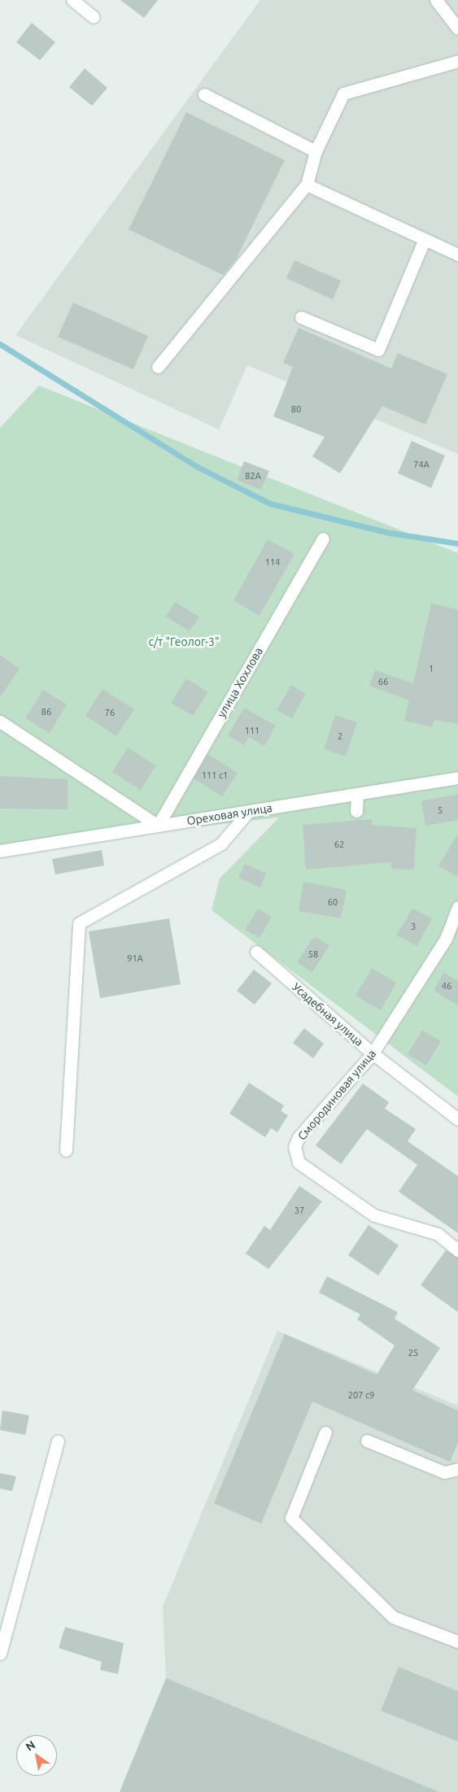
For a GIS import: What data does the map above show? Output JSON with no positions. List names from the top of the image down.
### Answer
{
  "streets": {
    "street": [
      "улица Хохлова",
      "Ореховая улица",
      "Усадебная улица",
      "Смородиновая улица"
    ]
  },
  "crossings": [
    ["улица Хохлова", "Ореховая улица"],
    ["Усадебная улица", "Смородиновая улица"]
  ],
  "parks": ["с/т \"Геолог-3\""],
  "house_numbers": [
    "80",
    "74А",
    "82А",
    "114",
    "1",
    "66",
    "86",
    "76",
    "111",
    "2",
    "111 с1",
    "5",
    "62",
    "60",
    "3",
    "58",
    "91А",
    "46",
    "37",
    "25",
    "207 с9"
  ],
  "north": "top left"
}
